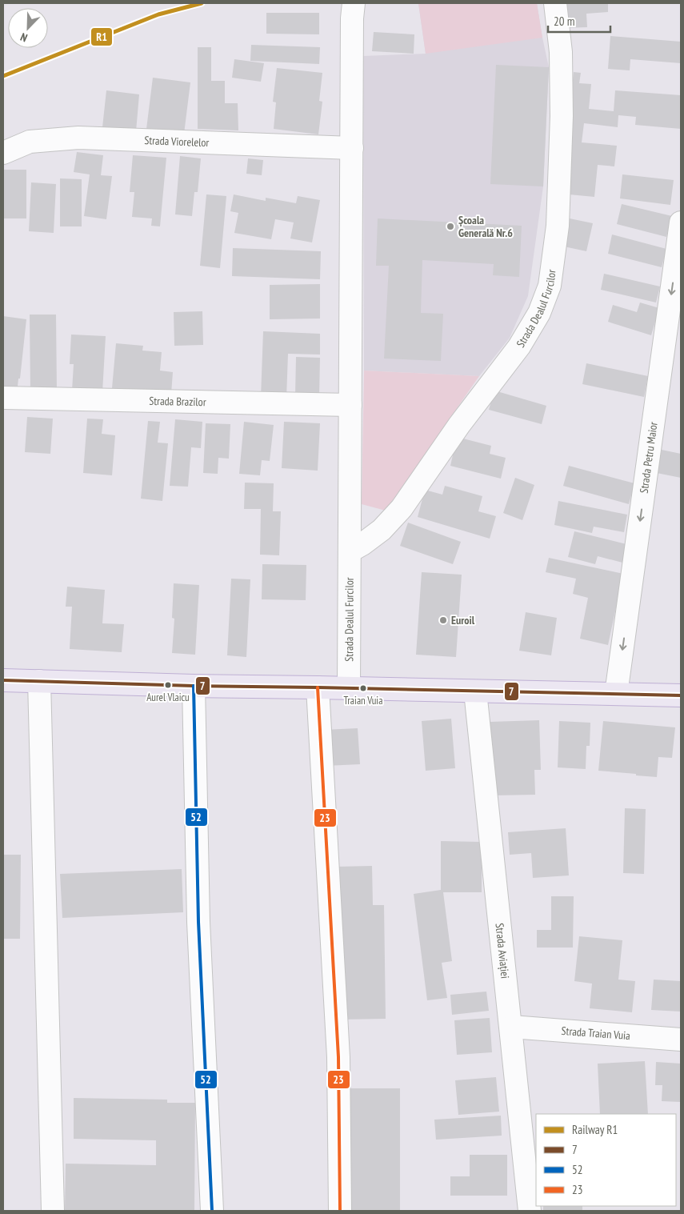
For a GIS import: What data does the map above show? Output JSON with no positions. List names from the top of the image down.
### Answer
{
  "streets": {
    "street": [
      "Strada Viorelelor",
      "Strada Dealul Furcilor",
      "Strada Brazilor",
      "Strada Petru Maior",
      "Strada Aviației",
      "Strada Traian Vuia"
    ]
  },
  "crossings": [
    ["Strada Viorelelor", "Strada Dealul Furcilor"],
    ["Strada Dealul Furcilor", "Strada Brazilor"],
    ["Strada Aviației", "Strada Traian Vuia"]
  ],
  "one_way": ["Strada Petru Maior"],
  "places": [
    "Școala Generală Nr.6",
    "Euroil",
    "Aurel Vlaicu",
    "Traian Vuia"
  ],
  "lines": [
    "rail line R1",
    "transit line 7",
    "transit line 52",
    "transit line 23"
  ],
  "legend": [
    "Railway R1",
    "7",
    "52",
    "23"
  ],
  "scale_bar": "20 m",
  "north": "bottom left"
}
